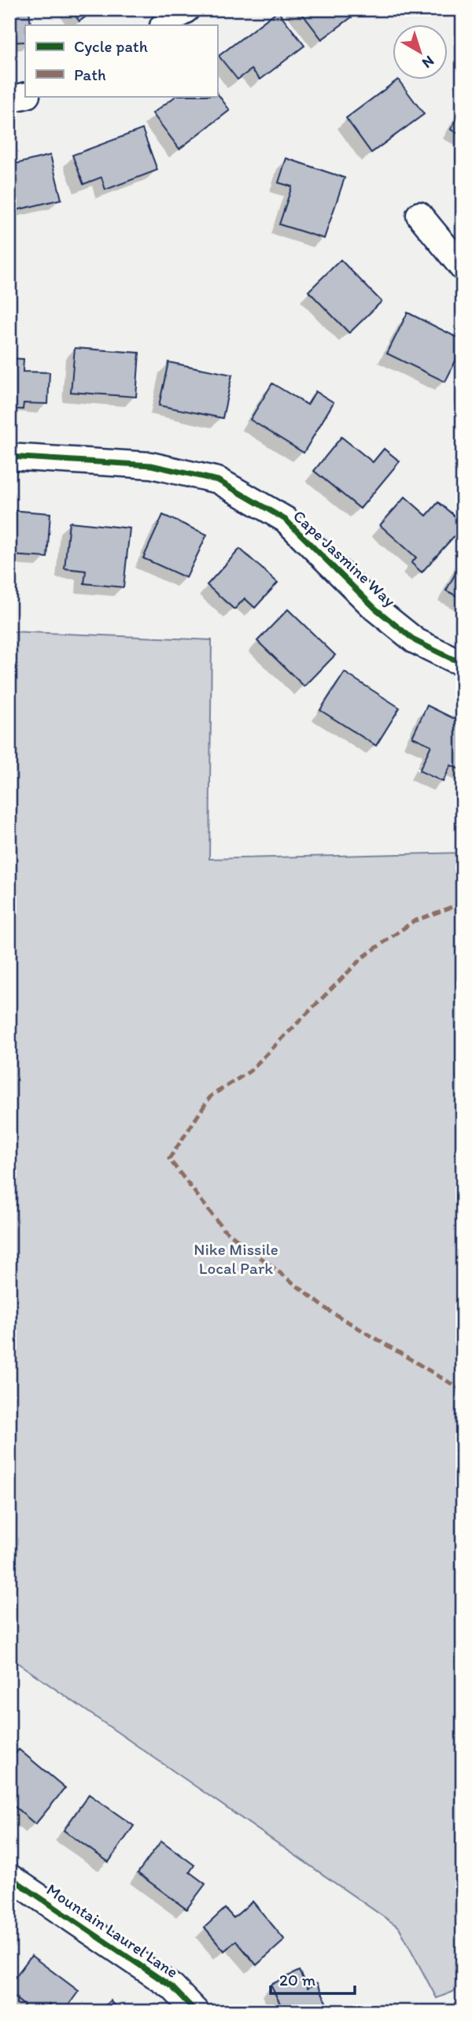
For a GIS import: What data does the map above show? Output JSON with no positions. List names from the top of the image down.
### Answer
{
  "streets": {
    "street": ["Cape Jasmine Way", "Mountain Laurel Lane"]
  },
  "parks": ["Nike Missile Local Park"],
  "legend": ["Cycle path", "Path"],
  "scale_bar": "20 m",
  "north": "bottom right"
}
